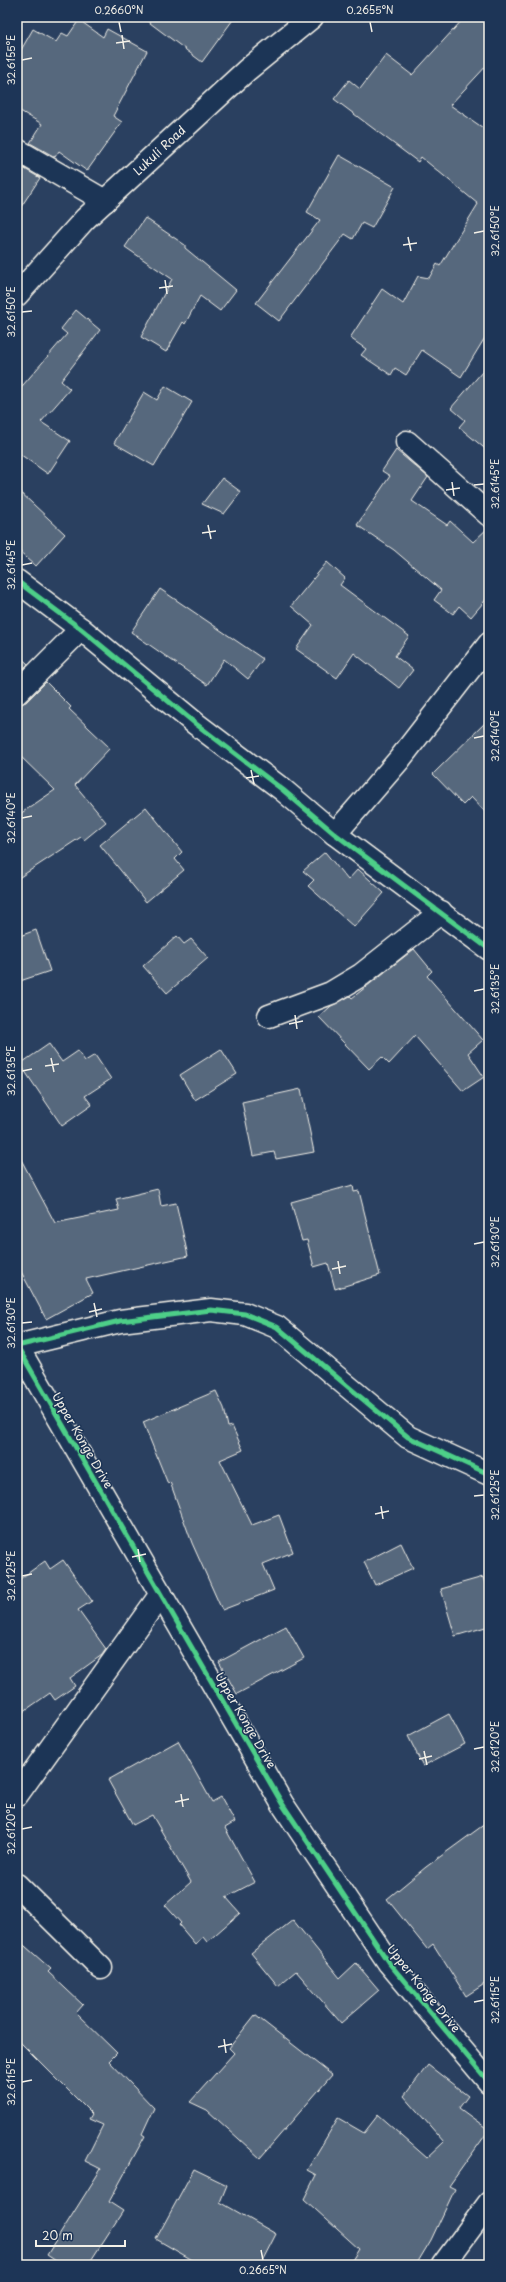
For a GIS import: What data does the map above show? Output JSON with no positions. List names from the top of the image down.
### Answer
{
  "streets": {
    "street": ["Lukuli Road", "Upper Konge Drive"]
  },
  "scale_bar": "20 m",
  "coordinates": [
    "0.2660°N",
    "0.2655°N",
    "32.6155°E",
    "32.6150°E",
    "32.6145°E",
    "32.6140°E",
    "32.6135°E",
    "32.6130°E",
    "32.6125°E",
    "32.6120°E",
    "32.6115°E",
    "0.2665°N"
  ]
}
